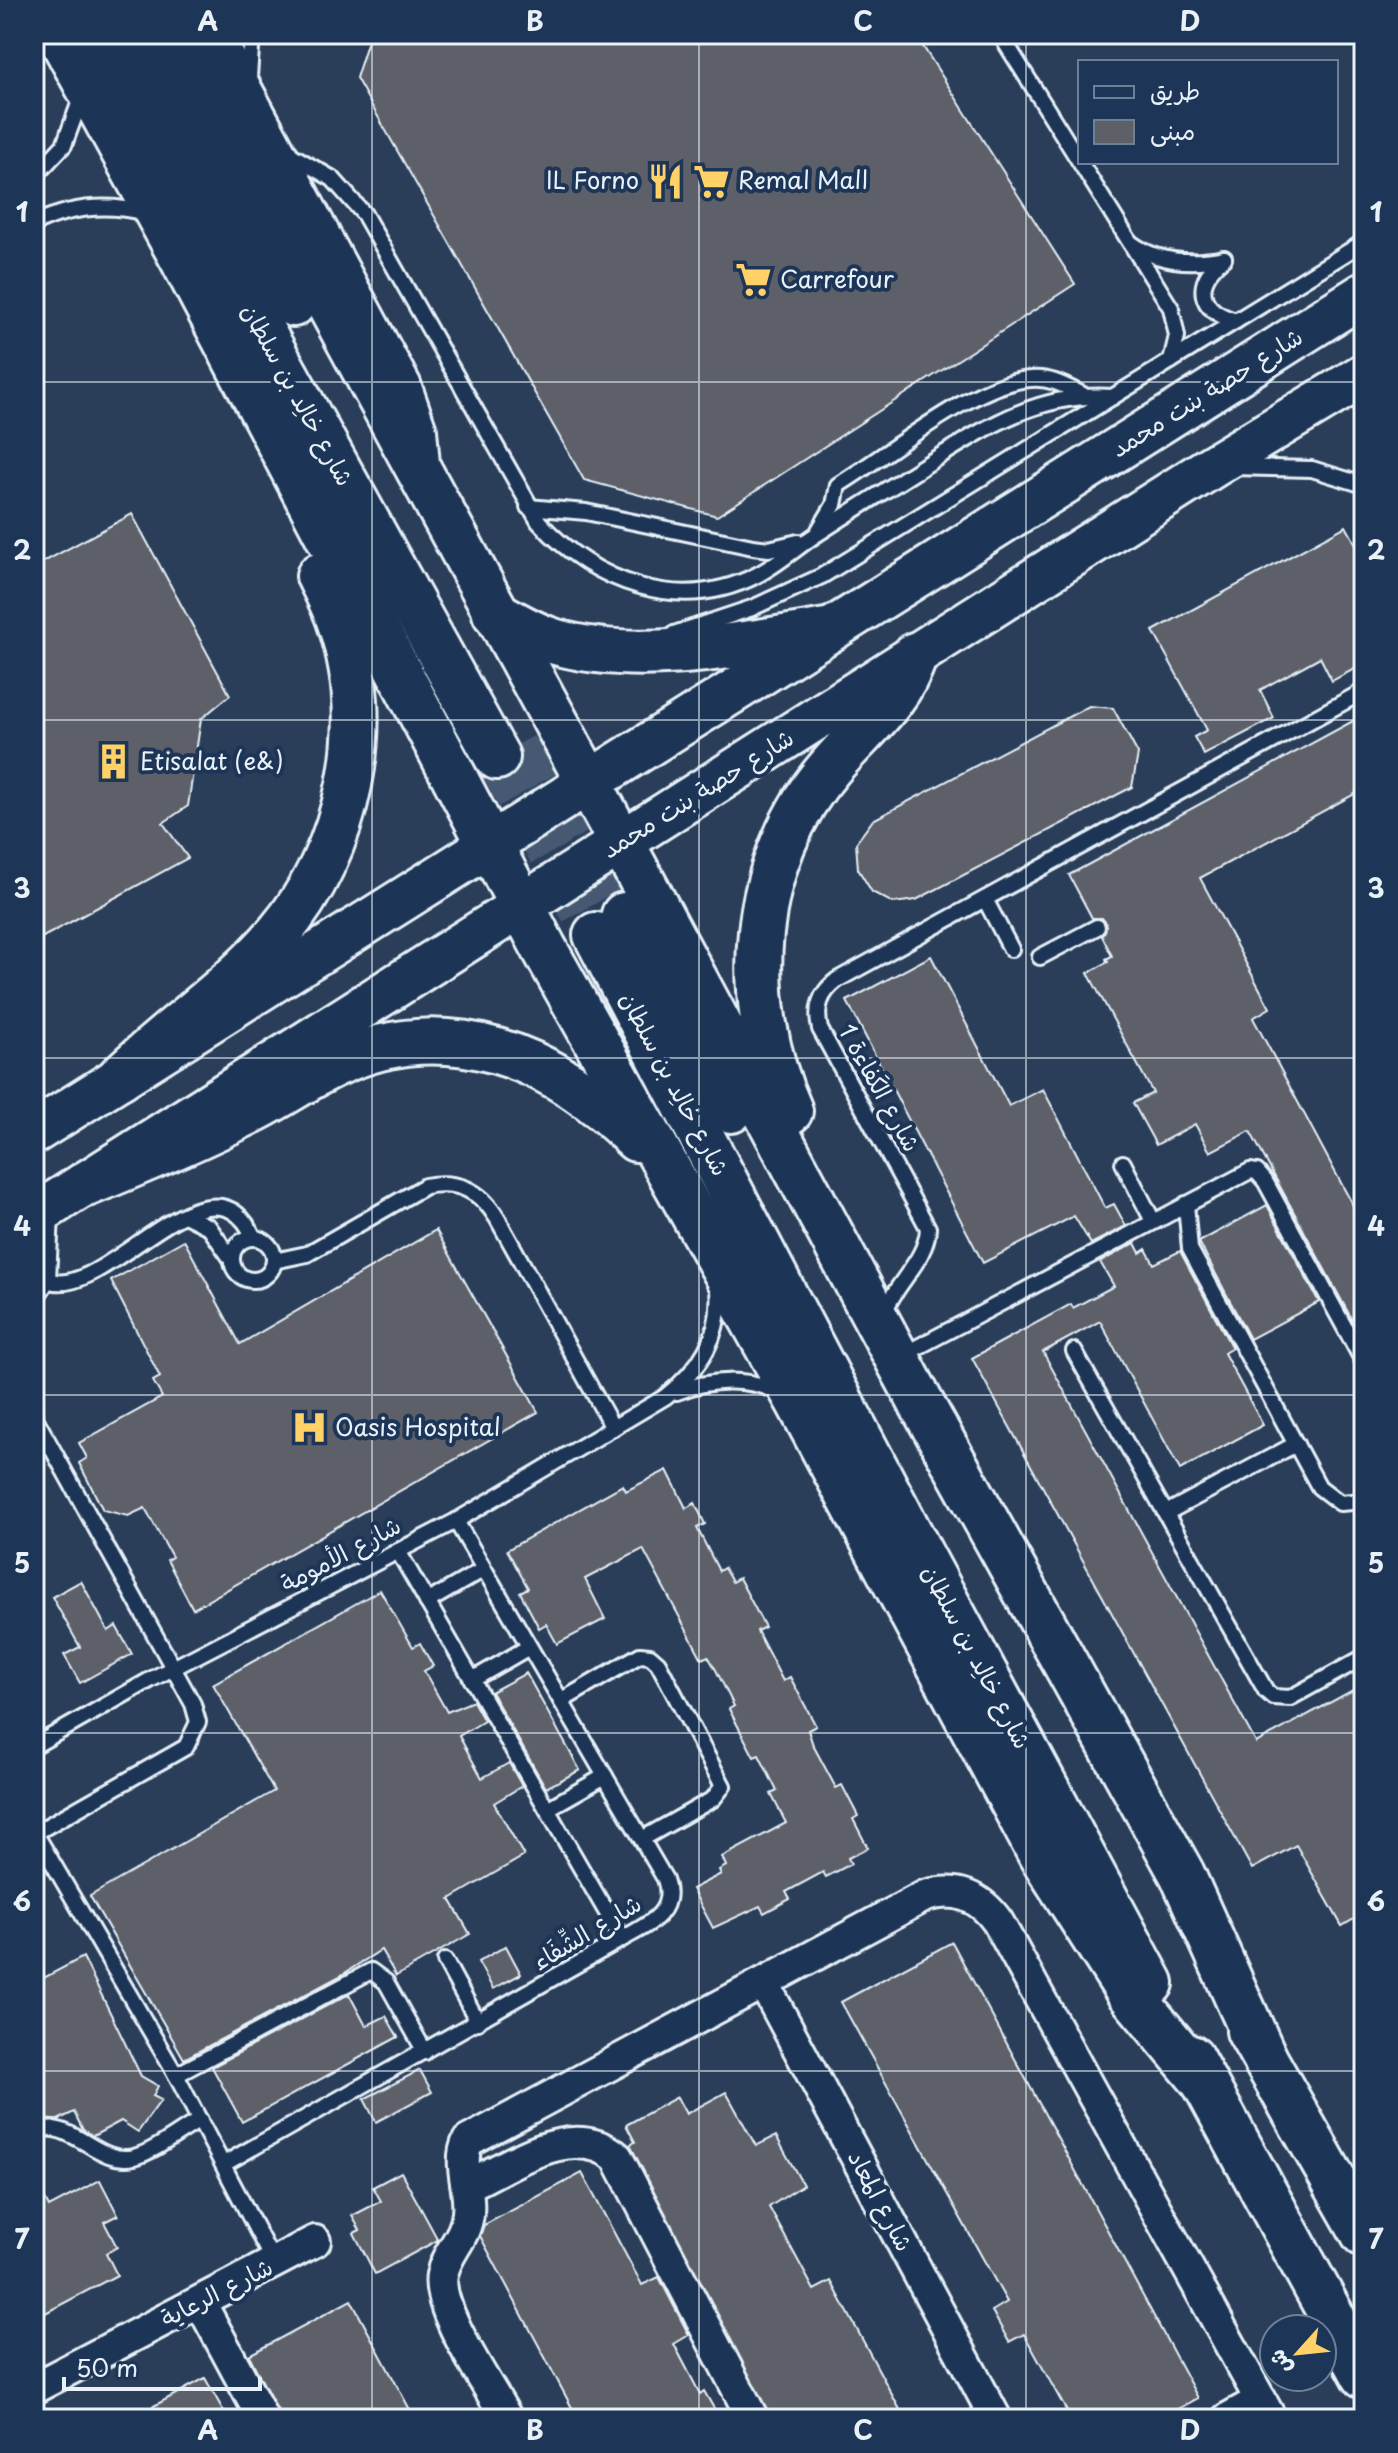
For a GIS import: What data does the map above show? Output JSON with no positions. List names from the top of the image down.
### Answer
{
  "streets": {
    "main road": ["شارع حصة بنت محمد", "شارع خالِد بن سلطان"],
    "street": ["شارع المعاد", "شارع الرعاية"],
    "lane": ["شارع الكَفاءة 1", "شارع الأمومة", "شارع الشِّفَاء"]
  },
  "crossings": [
    ["شارع الأمومة", "شارع الشِّفَاء"]
  ],
  "places": {
    "restaurant": ["IL Forno"],
    "supermarket": ["Remal Mall", "Carrefour"],
    "building": ["Etisalat (e&)"],
    "hospital": ["Oasis Hospital"]
  },
  "legend": ["طريق", "مبنى"],
  "scale_bar": "50 m",
  "north": "bottom left",
  "grid": {
    "columns": [
      "A",
      "B",
      "C",
      "D"
    ],
    "rows": [
      "1",
      "2",
      "3",
      "4",
      "5",
      "6",
      "7"
    ]
  }
}
